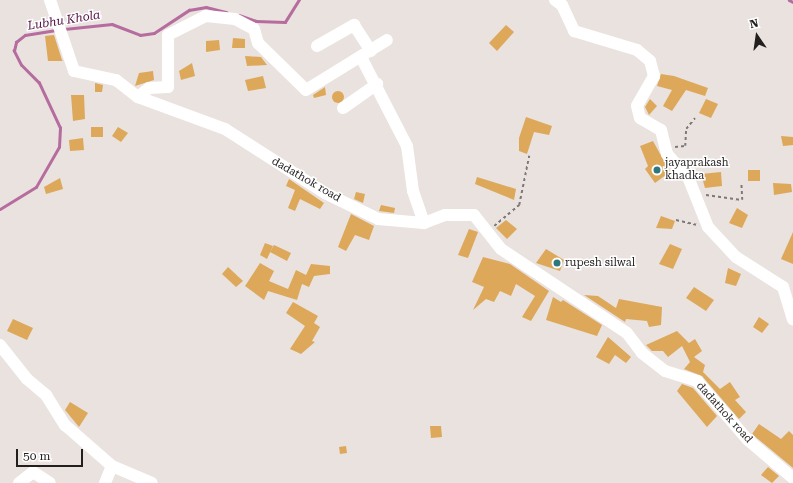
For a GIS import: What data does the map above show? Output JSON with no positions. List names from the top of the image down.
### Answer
{
  "streets": {
    "street": ["dadathok road"]
  },
  "water": ["Lubhu Khola"],
  "places": ["jayaprakash khadka", "rupesh silwal"],
  "scale_bar": "50 m",
  "north": "top"
}
